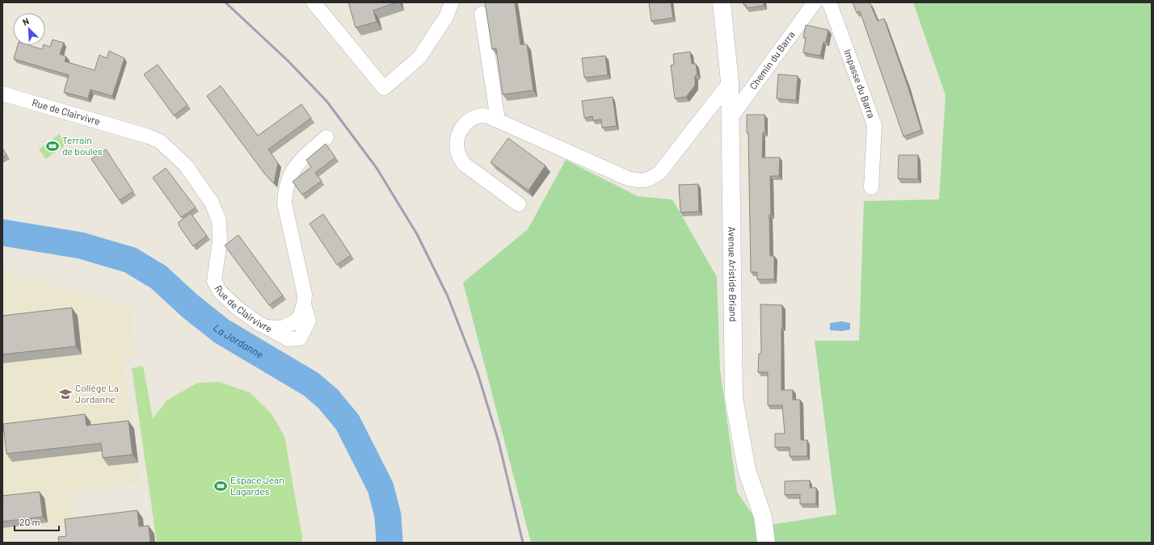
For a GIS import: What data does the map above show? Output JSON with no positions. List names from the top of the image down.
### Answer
{
  "streets": {
    "main road": ["Avenue Aristide Briand"],
    "street": ["Chemin du Barra", "Impasse du Barra", "Rue de Clairvivre"]
  },
  "crossings": [
    ["Chemin du Barra", "Avenue Aristide Briand"]
  ],
  "water": ["La Jordanne"],
  "places": {
    "sports": ["Terrain de boules", "Espace Jean Lagardes"],
    "school or university": ["Collège La Jordanne"]
  },
  "scale_bar": "20 m",
  "north": "top left"
}
